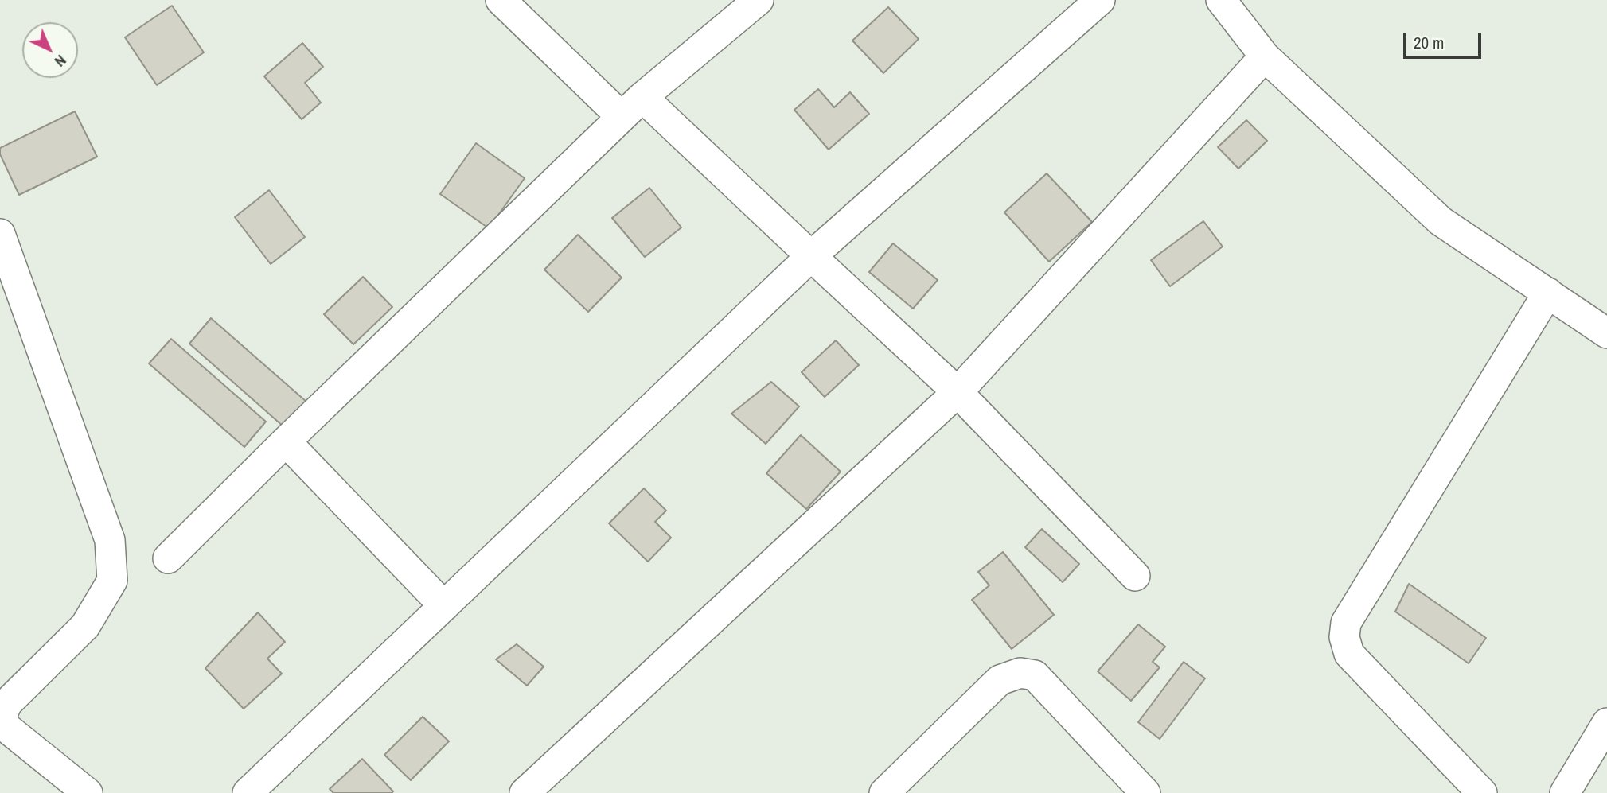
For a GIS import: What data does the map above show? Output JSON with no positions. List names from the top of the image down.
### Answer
{
  "scale_bar": "20 m",
  "north": "bottom right"
}
